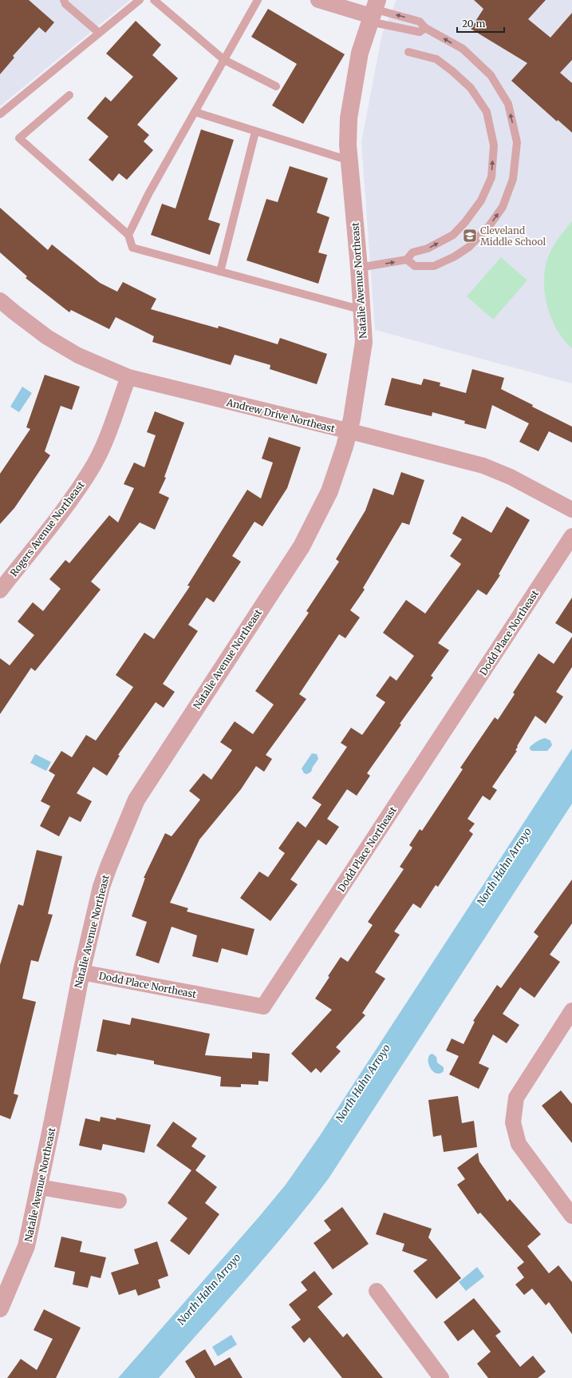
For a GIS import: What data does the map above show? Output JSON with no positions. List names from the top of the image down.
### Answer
{
  "streets": {
    "street": [
      "Natalie Avenue Northeast",
      "Andrew Drive Northeast",
      "Rogers Avenue Northeast",
      "Dodd Place Northeast"
    ]
  },
  "crossings": [
    ["Natalie Avenue Northeast", "Andrew Drive Northeast"],
    ["Natalie Avenue Northeast", "Dodd Place Northeast"],
    ["Andrew Drive Northeast", "Rogers Avenue Northeast"]
  ],
  "water": ["North Hahn Arroyo"],
  "places": {
    "school or university": ["Cleveland Middle School"]
  },
  "scale_bar": "20 m"
}
